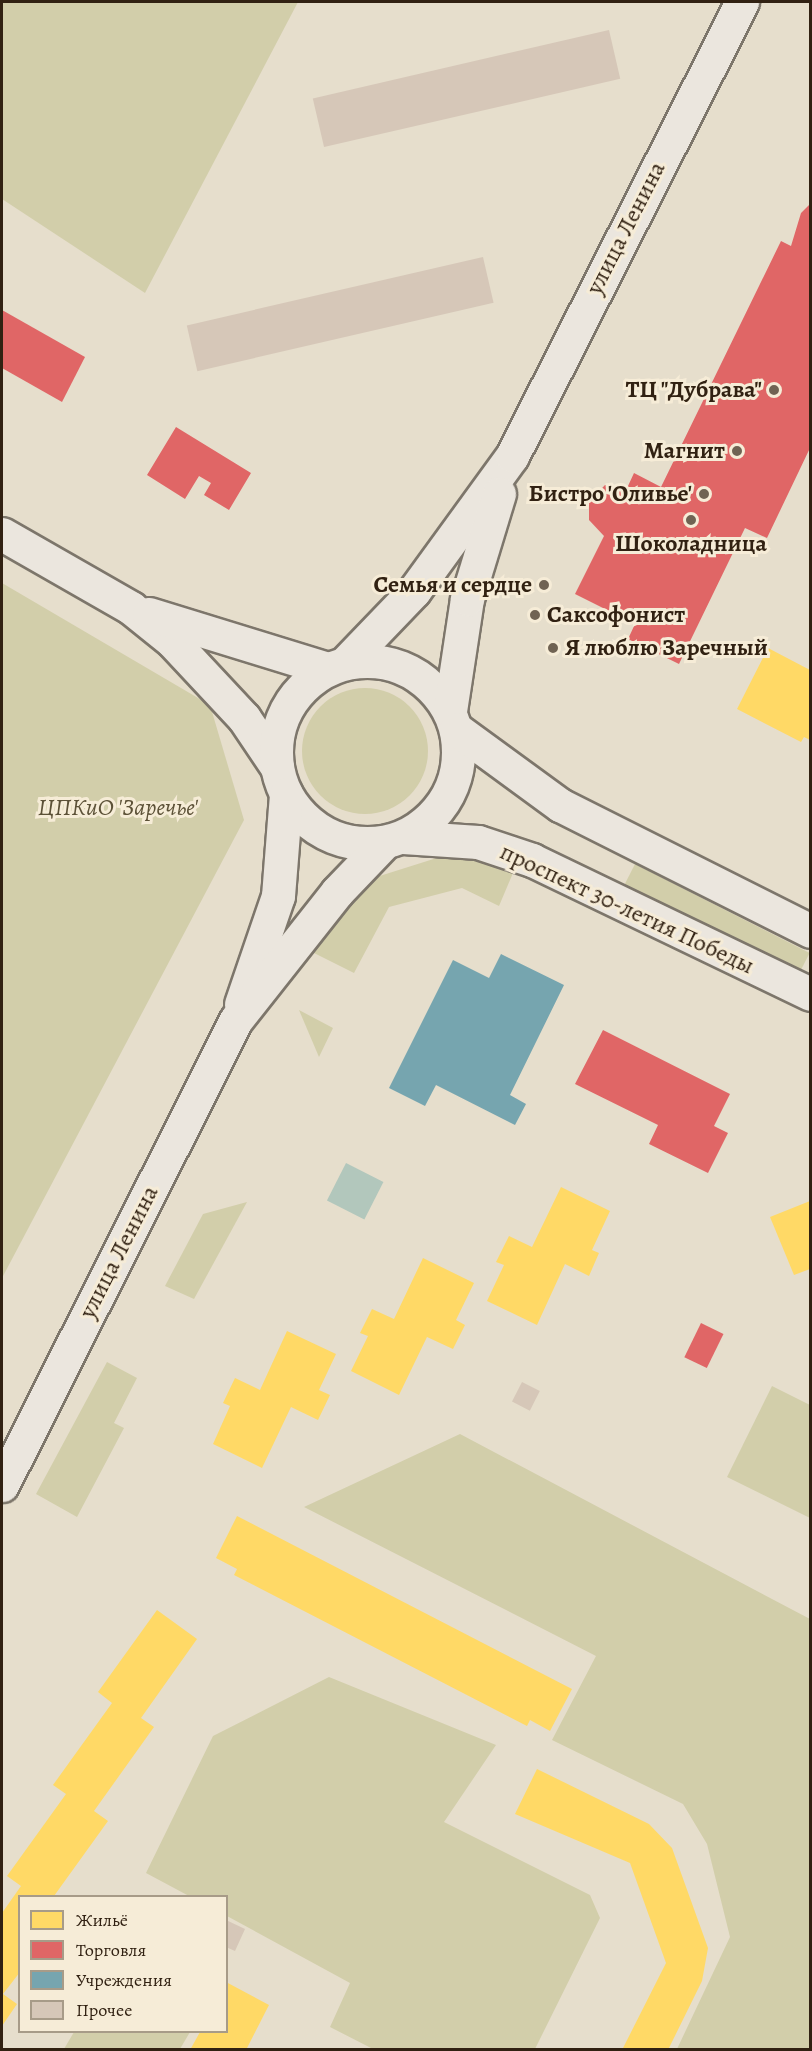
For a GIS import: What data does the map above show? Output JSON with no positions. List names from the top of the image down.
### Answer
{
  "streets": {
    "main road": ["улица Ленина", "проспект 30-летия Победы"]
  },
  "crossings": [
    ["улица Ленина", "проспект 30-летия Победы"]
  ],
  "parks": ["ЦПКиО 'Заречье'"],
  "places": [
    "ТЦ \"Дубрава\"",
    "Магнит",
    "Бистро 'Оливье'",
    "Шоколадница",
    "Семья и сердце",
    "Саксофонист",
    "Я люблю Заречный"
  ],
  "legend": [
    "Жильё",
    "Торговля",
    "Учреждения",
    "Прочее"
  ]
}
